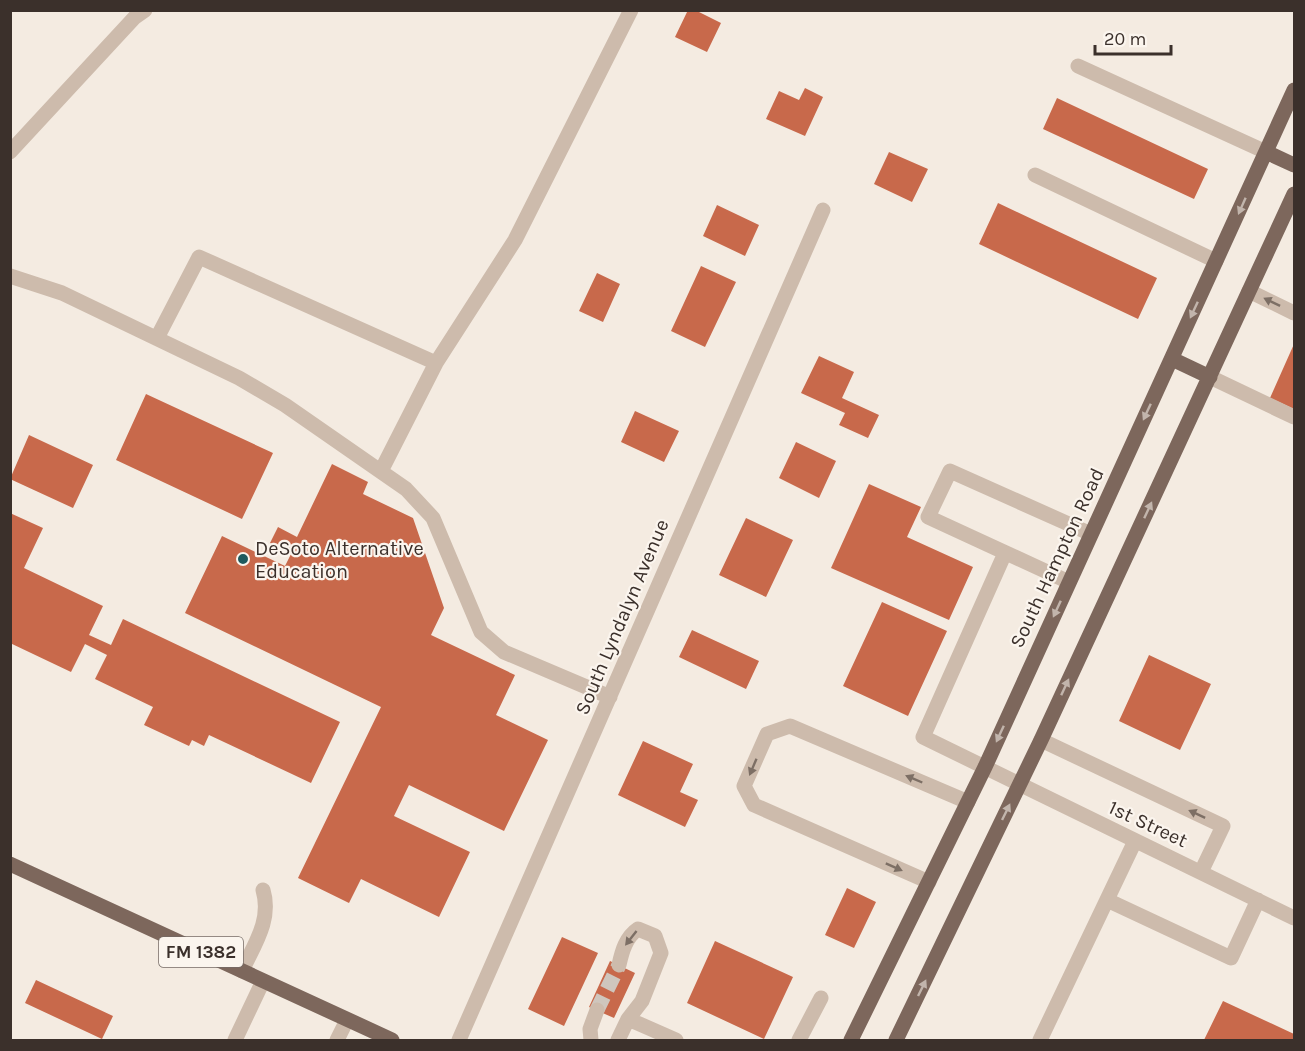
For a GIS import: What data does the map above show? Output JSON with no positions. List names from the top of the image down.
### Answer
{
  "streets": {
    "main road": ["South Hampton Road", "FM 1382"],
    "street": ["South Lyndalyn Avenue", "1st Street"]
  },
  "crossings": [
    ["South Hampton Road", "1st Street"]
  ],
  "places": ["DeSoto Alternative Education"],
  "scale_bar": "20 m"
}
